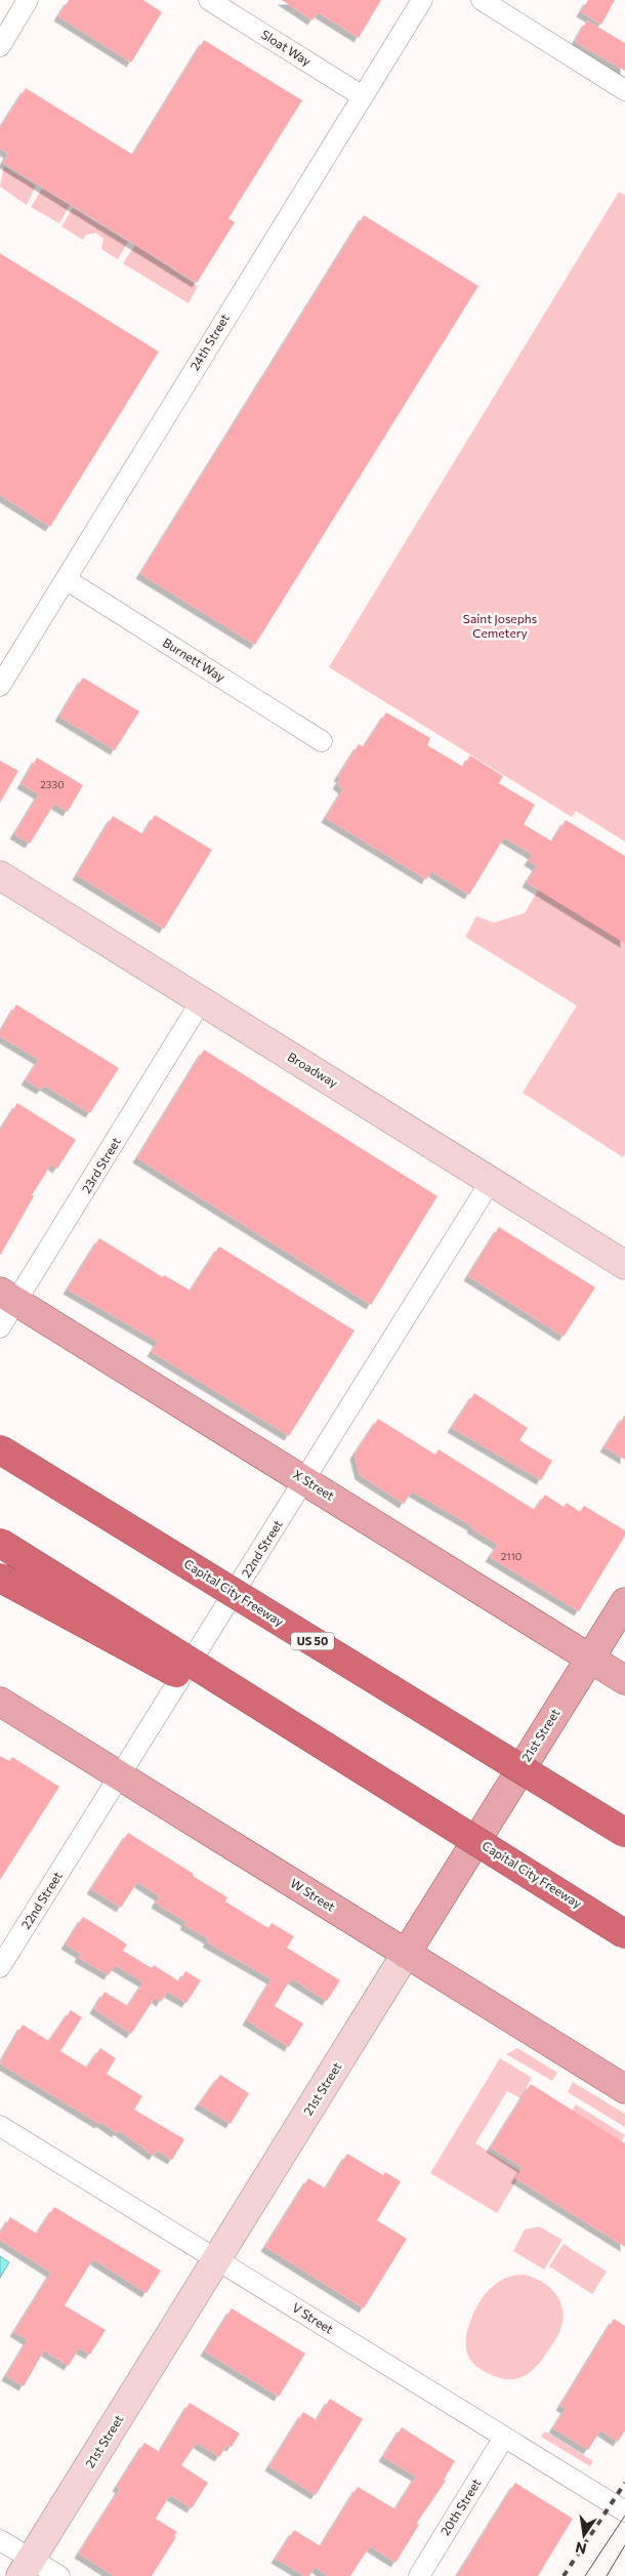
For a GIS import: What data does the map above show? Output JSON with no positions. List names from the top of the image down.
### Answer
{
  "streets": {
    "highway": ["Capital City Freeway", "US 50"],
    "main road": [
      "Broadway",
      "X Street",
      "21st Street",
      "W Street"
    ],
    "street": [
      "Sloat Way",
      "24th Street",
      "Burnett Way",
      "23rd Street",
      "22nd Street",
      "V Street",
      "20th Street"
    ]
  },
  "crossings": [
    ["Sloat Way", "24th Street"],
    ["24th Street", "Burnett Way"],
    ["Broadway", "23rd Street"],
    ["Broadway", "22nd Street"],
    ["23rd Street", "X Street"],
    ["X Street", "22nd Street"],
    ["X Street", "21st Street"],
    ["22nd Street", "W Street"],
    ["21st Street", "W Street"],
    ["21st Street", "V Street"],
    ["V Street", "20th Street"]
  ],
  "parks": ["Saint Josephs Cemetery"],
  "house_numbers": ["2330", "2110"],
  "north": "bottom"
}
